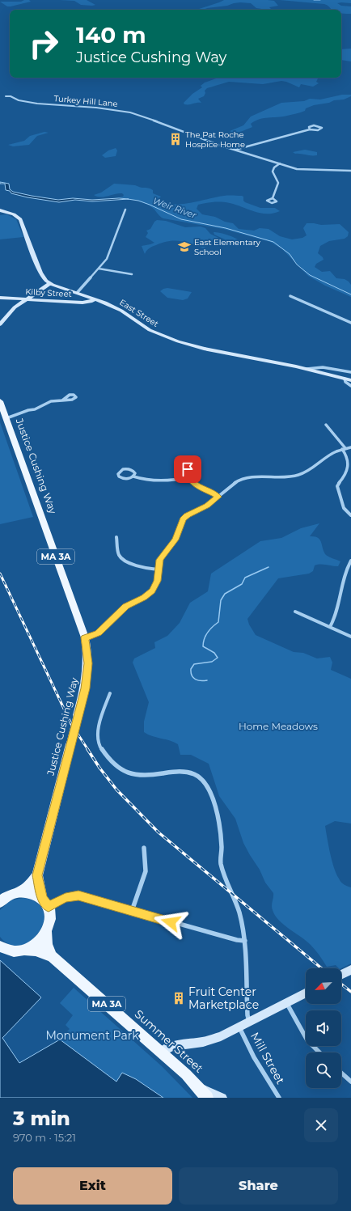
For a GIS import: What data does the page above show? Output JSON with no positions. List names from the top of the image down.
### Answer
{
  "streets": {
    "main road": [
      "Kilby Street",
      "East Street",
      "Justice Cushing Way",
      "MA 3A",
      "Summer Street"
    ],
    "street": ["Turkey Hill Lane", "Mill Street"]
  },
  "crossings": [
    ["Kilby Street", "East Street"],
    ["Justice Cushing Way", "MA 3A"],
    ["MA 3A", "Summer Street"]
  ],
  "water": ["Weir River"],
  "parks": ["Home Meadows", "Monument Park"],
  "places": {
    "building": ["The Pat Roche Hospice Home", "Fruit Center Marketplace"],
    "school or university": ["East Elementary School"]
  },
  "north": "bottom left",
  "page": {
    "turn": ["140 m", "Justice Cushing Way"],
    "heading": ["3 min", "970 m · 15:21"],
    "buttons": ["Exit", "Share"]
  }
}
